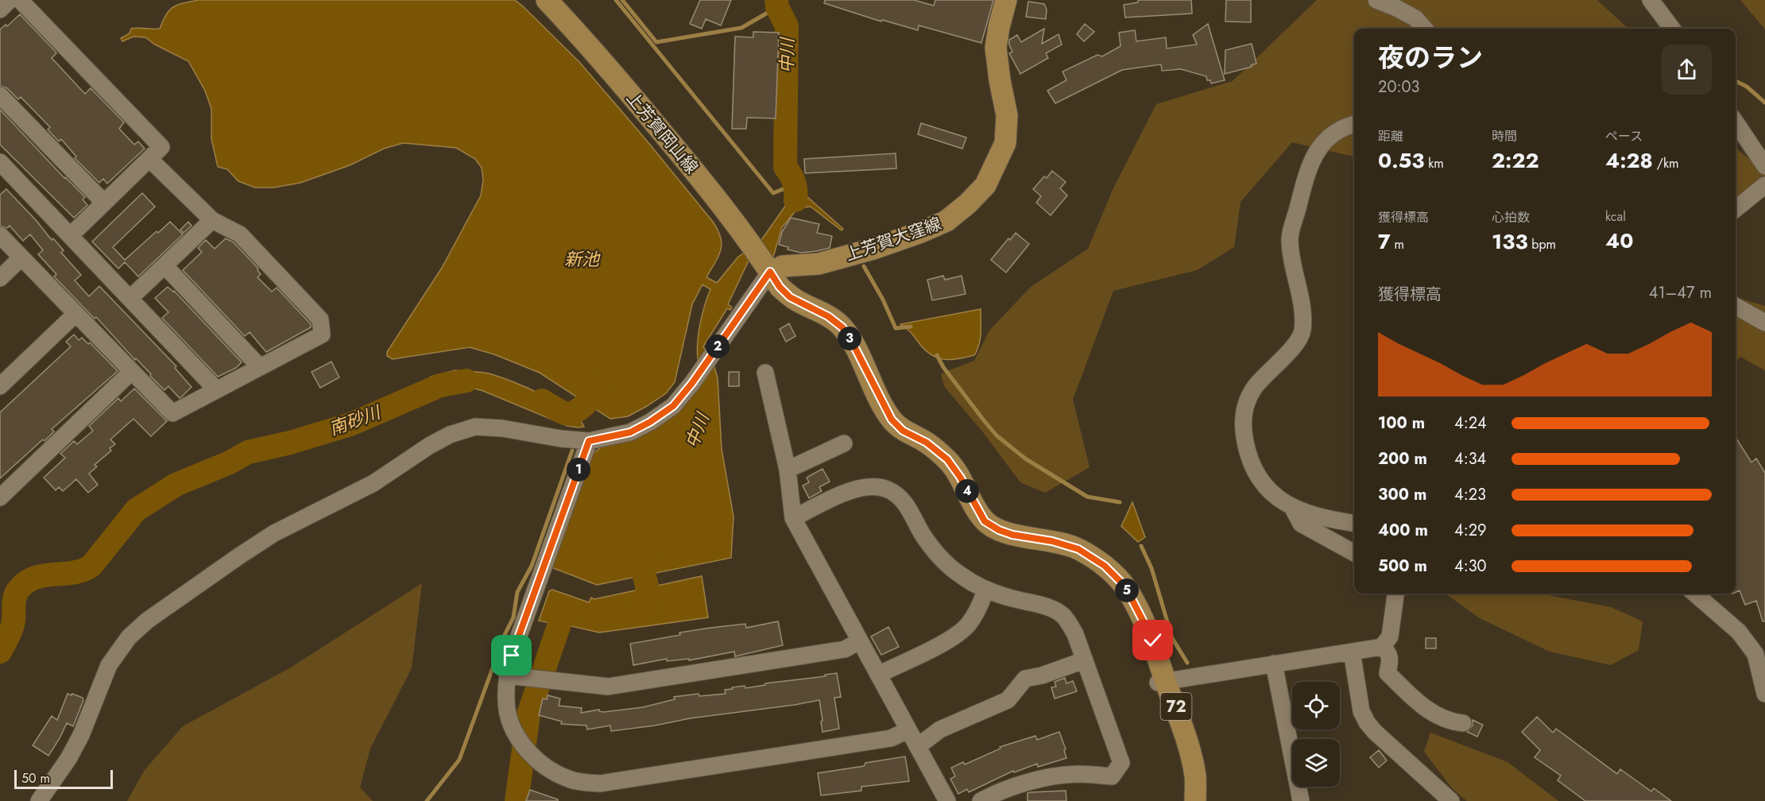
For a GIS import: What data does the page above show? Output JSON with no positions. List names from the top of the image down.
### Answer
{
  "streets": {
    "main road": ["上芳賀岡山線", "上芳賀大窪線", "72"]
  },
  "crossings": [
    ["上芳賀岡山線", "上芳賀大窪線"],
    ["上芳賀岡山線", "72"],
    ["上芳賀大窪線", "72"]
  ],
  "water": ["中川", "新池", "南砂川"],
  "scale_bar": "50 m",
  "page": {
    "heading": ["夜のラン", "20:03"],
    "stats": [
      ["距離", "0.53 km"],
      ["時間", "2:22"],
      ["ペース", "4:28 /km"],
      ["獲得標高", "7 m"],
      ["心拍数", "133 bpm"],
      ["kcal", "40"]
    ],
    "chart": ["獲得標高", "41–47 m"],
    "pins": [
      "3",
      "2",
      "1",
      "4",
      "5"
    ],
    "list": [
      {
        "name": "100 m",
        "note": "4:24"
      },
      {
        "name": "200 m",
        "note": "4:34"
      },
      {
        "name": "300 m",
        "note": "4:23"
      },
      {
        "name": "400 m",
        "note": "4:29"
      },
      {
        "name": "500 m",
        "note": "4:30"
      }
    ],
    "scale": "50 m"
  }
}
